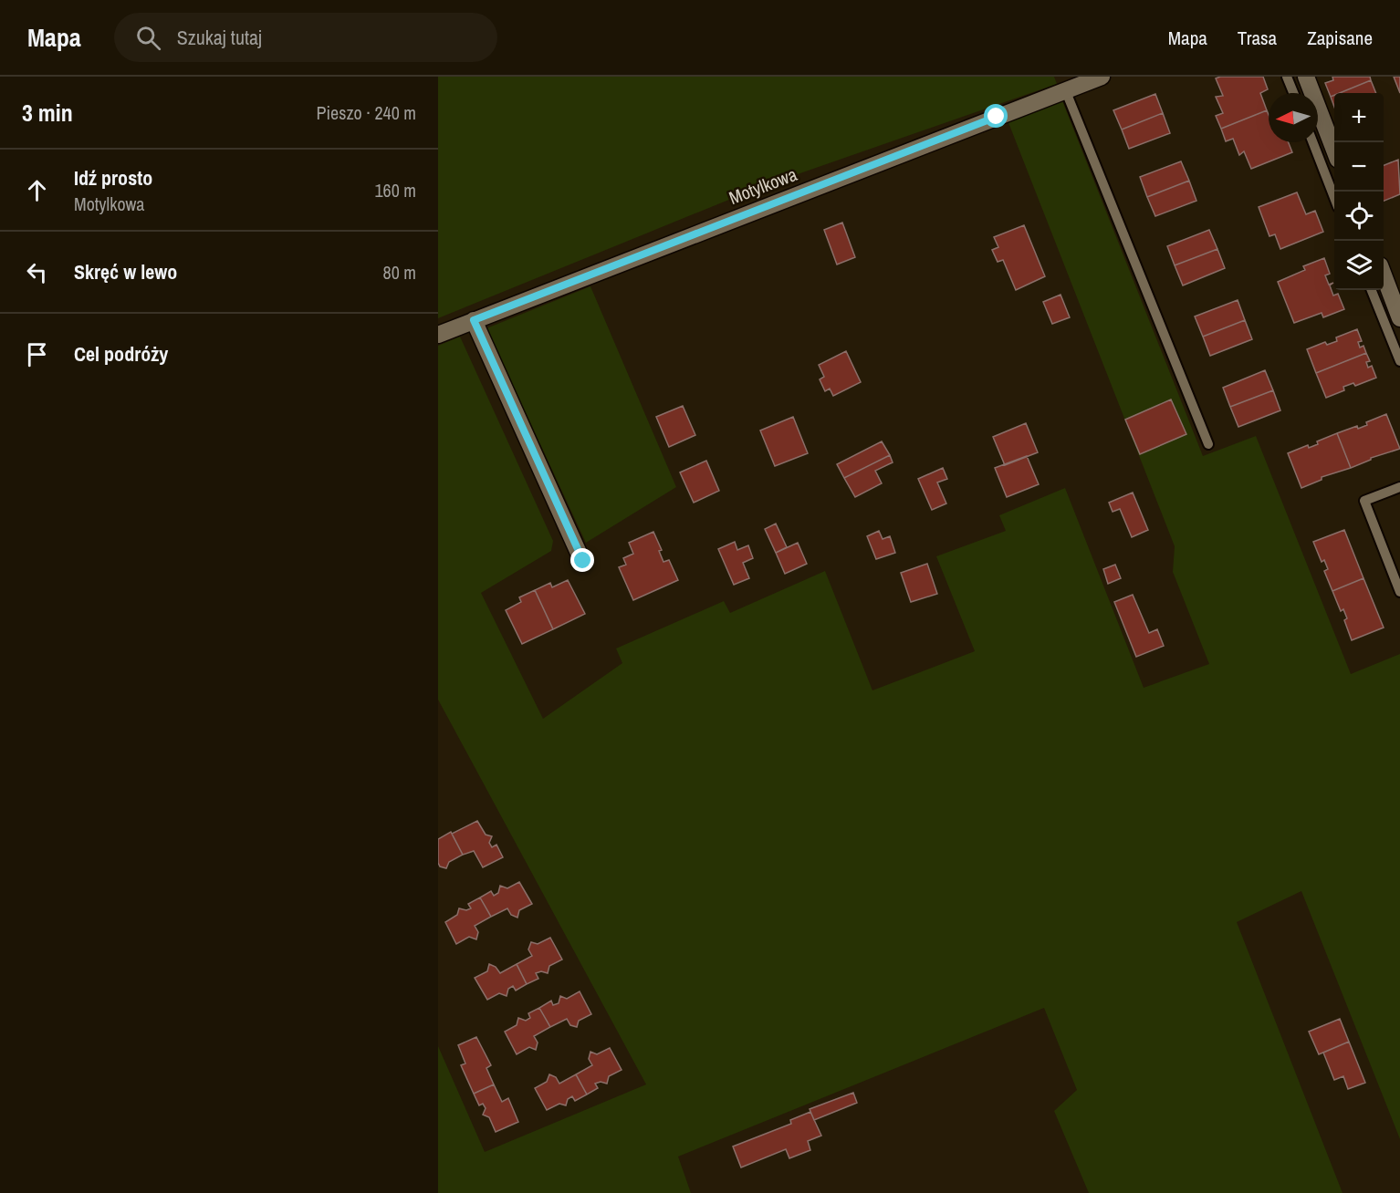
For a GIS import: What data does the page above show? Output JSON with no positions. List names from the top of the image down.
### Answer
{
  "streets": {
    "street": ["Motylkowa"]
  },
  "north": "left",
  "page": {
    "header": "Mapa",
    "search": "Szukaj tutaj",
    "nav": ["Mapa", "Trasa", "Zapisane"],
    "heading": ["3 min", "Pieszo · 240 m"],
    "map_buttons": ["+", "−"],
    "list": [
      ["Idź prosto", "Motylkowa", "160 m"],
      ["Skręć w lewo", "80 m"],
      "Cel podróży"
    ]
  }
}
